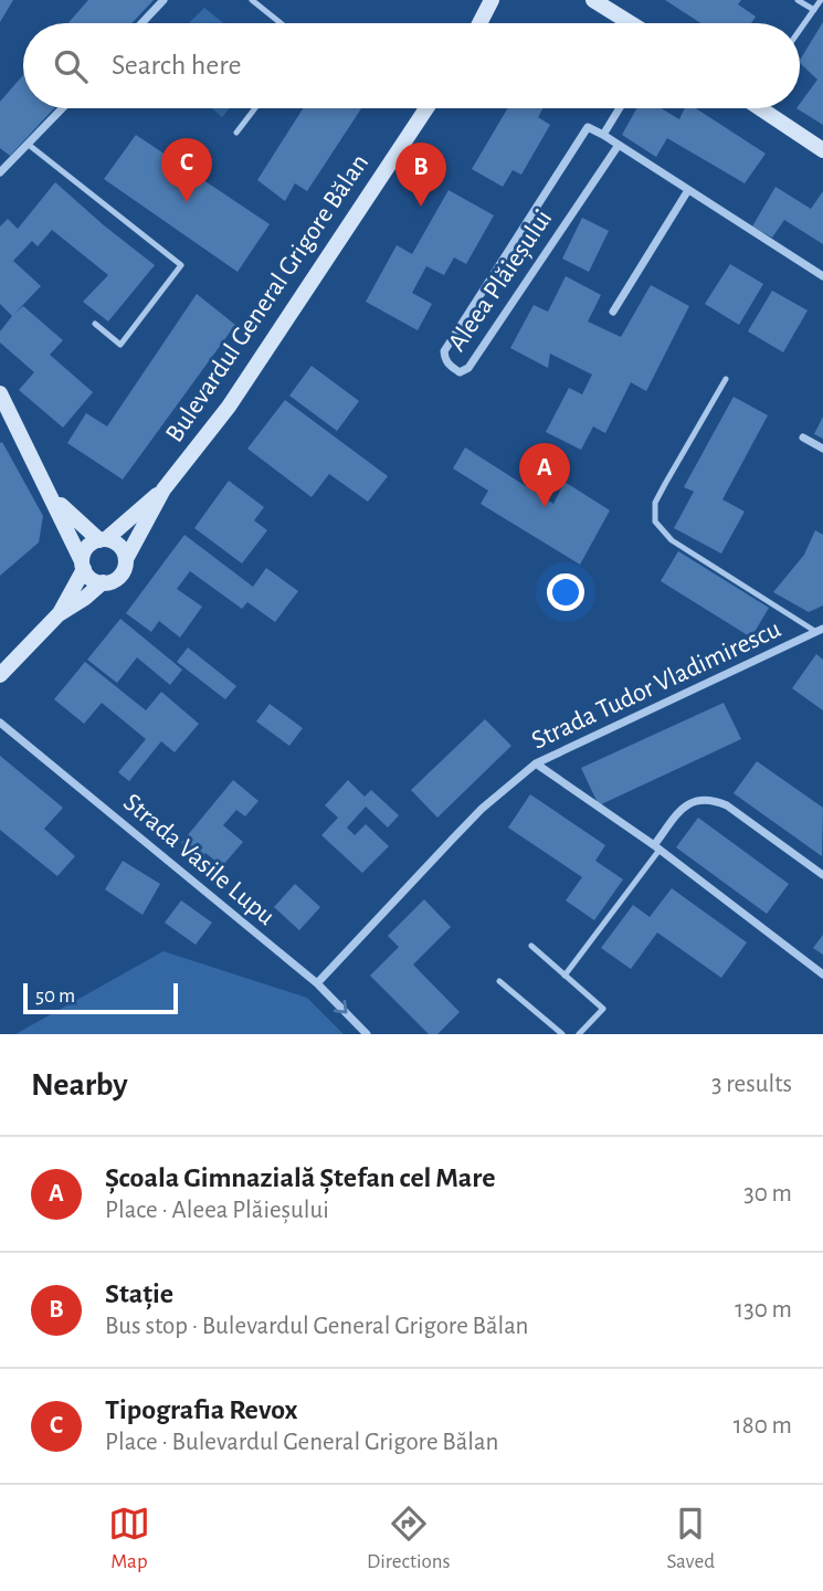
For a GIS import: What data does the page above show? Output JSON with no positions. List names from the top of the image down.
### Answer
{
  "streets": {
    "street": [
      "Aleea Plăieșului",
      "Bulevardul General Grigore Bălan",
      "Strada Tudor Vladimirescu",
      "Strada Vasile Lupu"
    ]
  },
  "crossings": [
    ["Strada Tudor Vladimirescu", "Strada Vasile Lupu"]
  ],
  "scale_bar": "50 m",
  "page": {
    "search": "Search here",
    "pins": ["C", "B", "A"],
    "scale": "50 m",
    "heading": ["Nearby", "3 results"],
    "list": [
      {
        "mark": "A",
        "name": "Școala Gimnazială Ștefan cel Mare",
        "note": "Place · Aleea Plăieșului",
        "value": "30 m"
      },
      {
        "mark": "B",
        "name": "Stație",
        "note": "Bus stop · Bulevardul General Grigore Bălan",
        "value": "130 m"
      },
      {
        "mark": "C",
        "name": "Tipografia Revox",
        "note": "Place · Bulevardul General Grigore Bălan",
        "value": "180 m"
      }
    ],
    "nav": ["Map", "Directions", "Saved"]
  }
}
